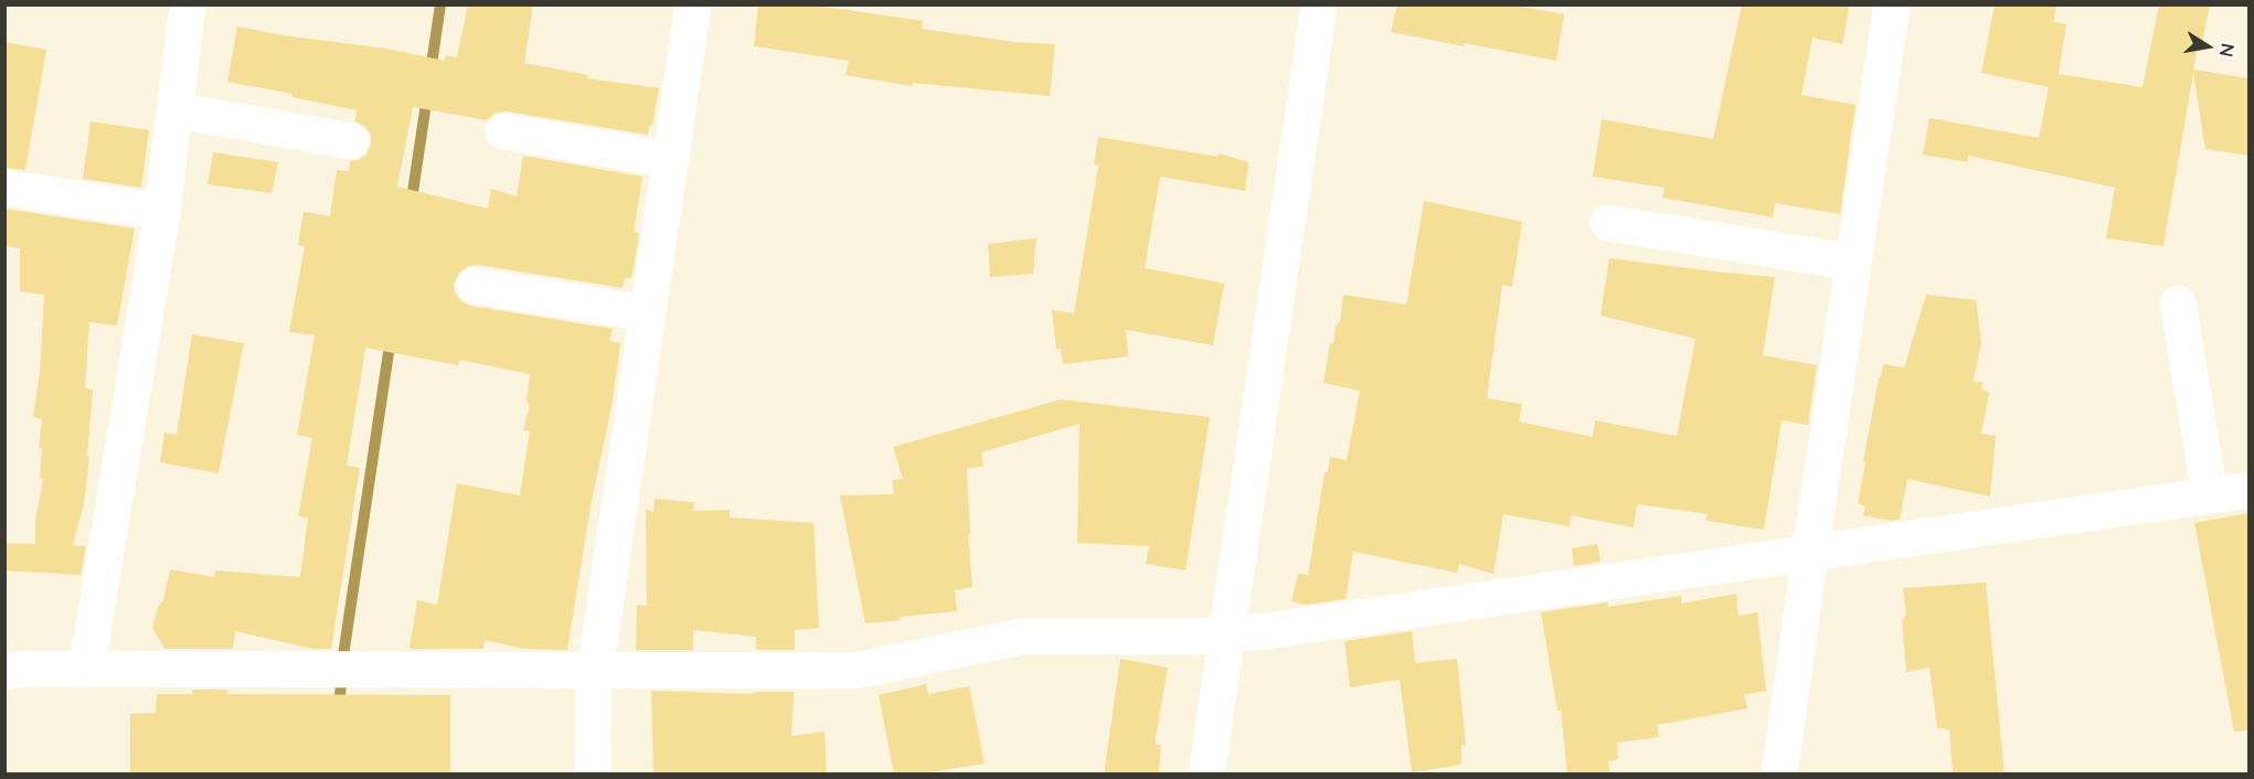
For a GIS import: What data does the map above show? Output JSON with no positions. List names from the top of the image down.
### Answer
{
  "north": "right"
}
